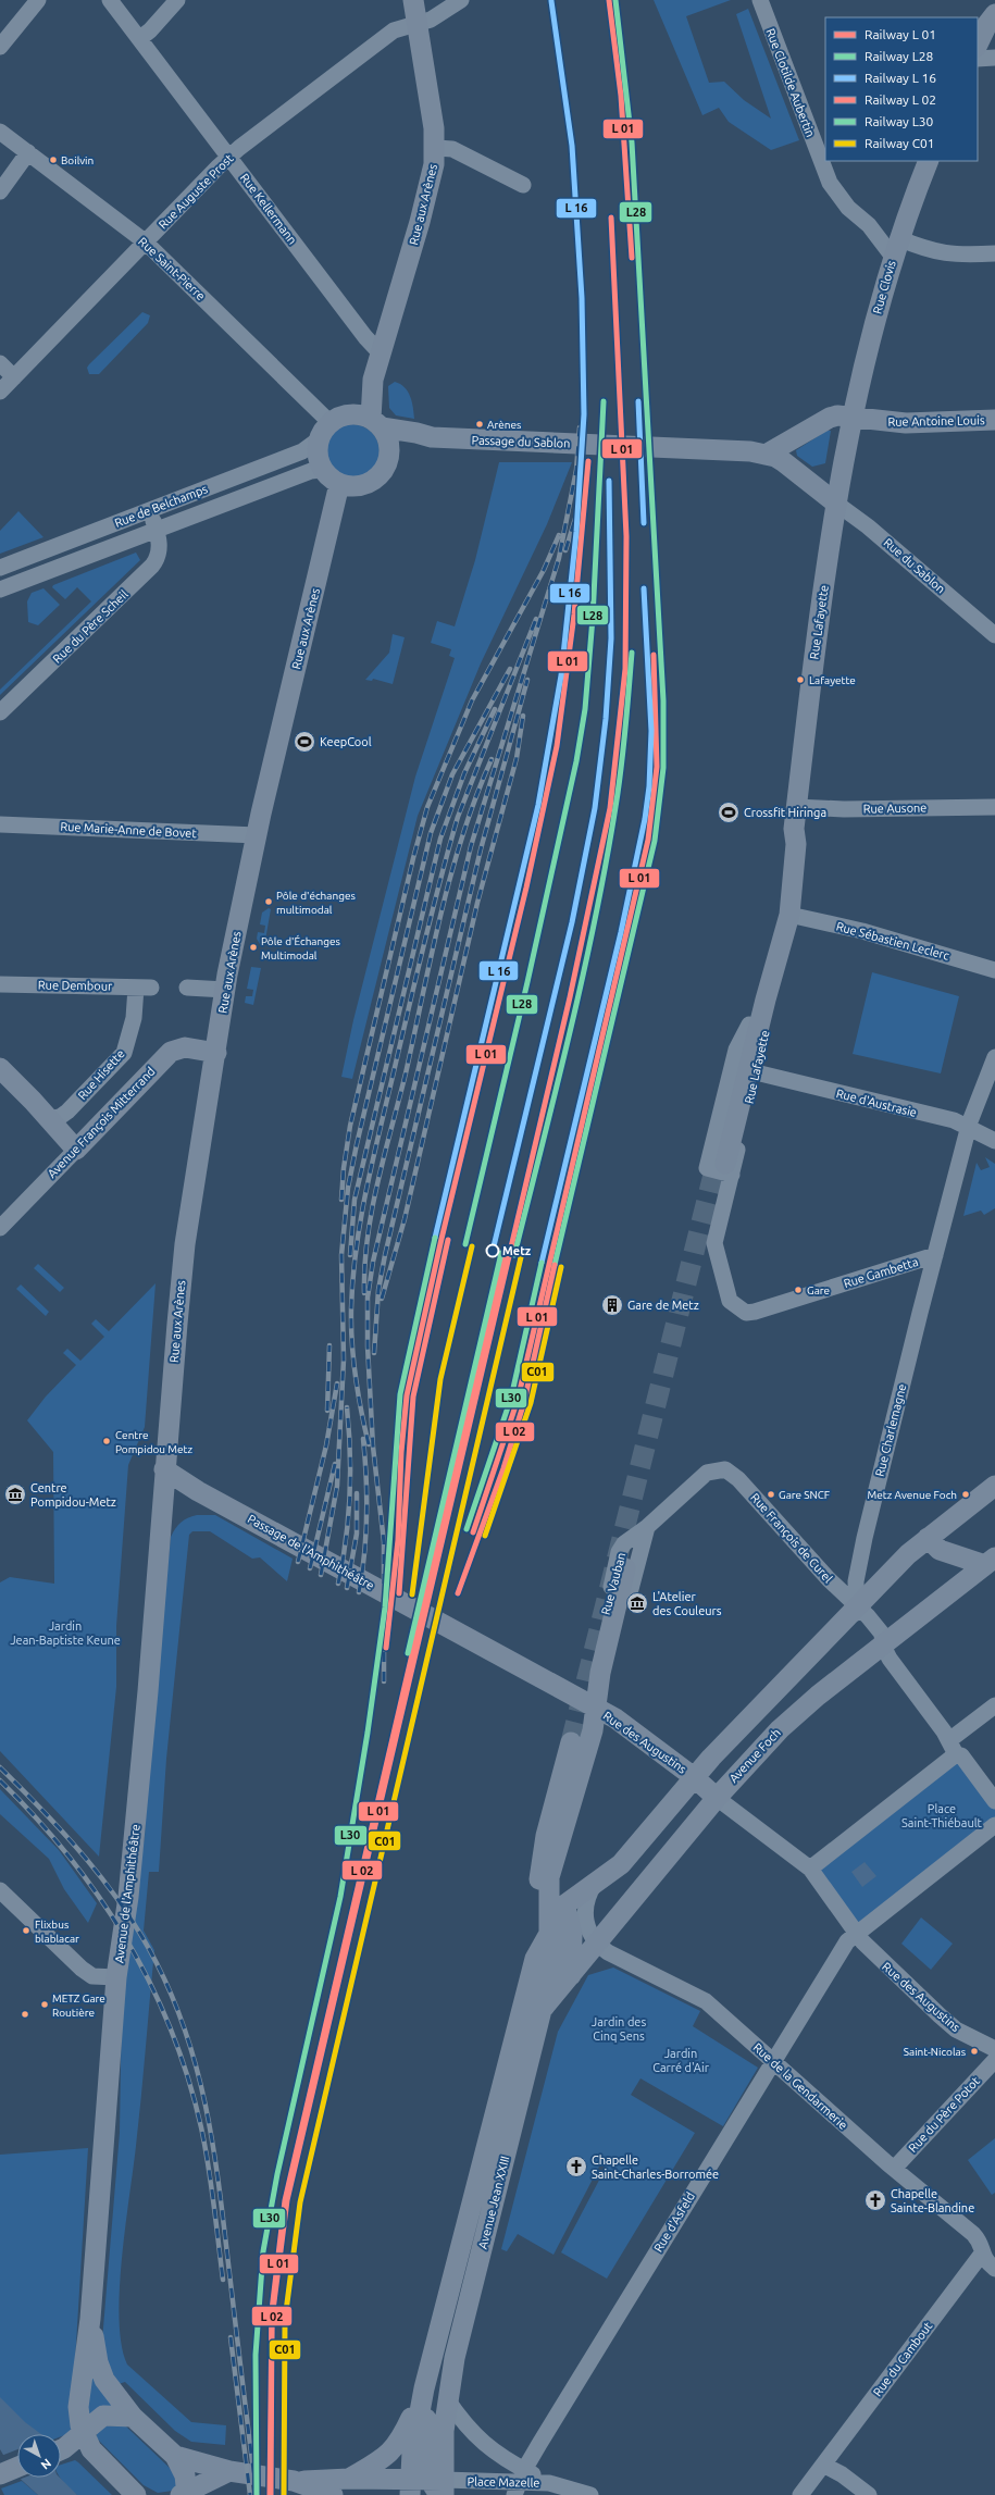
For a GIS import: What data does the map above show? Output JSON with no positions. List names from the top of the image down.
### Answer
{
  "streets": {
    "main road": [
      "Rue aux Arènes",
      "Rue Clovis",
      "Rue Antoine Louis",
      "Passage du Sablon",
      "Rue Lafayette",
      "Avenue François Mitterrand",
      "Passage de l'Amphithéâtre",
      "Rue Vauban",
      "Rue des Augustins",
      "Avenue Foch",
      "Avenue de l'Amphithéâtre",
      "Avenue Jean XXIII"
    ],
    "street": [
      "Rue Clotilde Aubertin",
      "Rue Auguste Prost",
      "Rue Kellermann",
      "Rue Saint-Pierre",
      "Rue de Belchamps",
      "Rue du Sablon",
      "Rue du Père Scheil",
      "Rue Ausone",
      "Rue Marie-Anne de Bovet",
      "Rue Sébastien Leclerc",
      "Rue Dembour",
      "Rue Hisette",
      "Rue d'Austrasie",
      "Rue Gambetta",
      "Rue Charlemagne",
      "Rue François de Curel",
      "Rue de la Gendarmerie",
      "Rue du Père Potot",
      "Rue d'Asfeld",
      "Rue du Cambout",
      "Place Mazelle"
    ]
  },
  "crossings": [
    ["Rue Clotilde Aubertin", "Rue Clovis"],
    ["Rue Auguste Prost", "Rue aux Arènes"],
    ["Rue Auguste Prost", "Rue Kellermann"],
    ["Rue Auguste Prost", "Rue Saint-Pierre"],
    ["Rue aux Arènes", "Rue Kellermann"],
    ["Rue aux Arènes", "Rue Saint-Pierre"],
    ["Rue aux Arènes", "Passage du Sablon"],
    ["Rue aux Arènes", "Rue de Belchamps"],
    ["Rue aux Arènes", "Rue Marie-Anne de Bovet"],
    ["Rue aux Arènes", "Avenue François Mitterrand"],
    ["Rue aux Arènes", "Passage de l'Amphithéâtre"],
    ["Rue aux Arènes", "Avenue de l'Amphithéâtre"],
    ["Rue Saint-Pierre", "Passage du Sablon"],
    ["Rue Saint-Pierre", "Rue de Belchamps"],
    ["Rue Clovis", "Rue Antoine Louis"],
    ["Rue Clovis", "Rue Lafayette"],
    ["Rue Antoine Louis", "Rue Lafayette"],
    ["Passage du Sablon", "Rue de Belchamps"],
    ["Passage du Sablon", "Rue du Sablon"],
    ["Passage du Sablon", "Rue Lafayette"],
    ["Rue de Belchamps", "Rue du Père Scheil"],
    ["Rue du Sablon", "Rue Lafayette"],
    ["Rue Lafayette", "Rue Ausone"],
    ["Rue Lafayette", "Rue Sébastien Leclerc"],
    ["Rue Lafayette", "Rue d'Austrasie"],
    ["Rue Lafayette", "Rue Gambetta"],
    ["Rue Dembour", "Rue Hisette"],
    ["Rue d'Austrasie", "Rue Charlemagne"],
    ["Rue Gambetta", "Rue Charlemagne"],
    ["Rue Charlemagne", "Rue François de Curel"],
    ["Rue François de Curel", "Rue Vauban"],
    ["Passage de l'Amphithéâtre", "Rue Vauban"],
    ["Passage de l'Amphithéâtre", "Rue des Augustins"],
    ["Passage de l'Amphithéâtre", "Avenue de l'Amphithéâtre"],
    ["Rue Vauban", "Rue des Augustins"],
    ["Rue Vauban", "Avenue Jean XXIII"],
    ["Rue des Augustins", "Avenue Foch"],
    ["Rue des Augustins", "Rue d'Asfeld"],
    ["Avenue Foch", "Rue de la Gendarmerie"],
    ["Avenue Foch", "Avenue Jean XXIII"],
    ["Rue de la Gendarmerie", "Rue du Père Potot"],
    ["Rue de la Gendarmerie", "Avenue Jean XXIII"],
    ["Rue de la Gendarmerie", "Rue d'Asfeld"],
    ["Rue de la Gendarmerie", "Rue du Cambout"],
    ["Avenue Jean XXIII", "Place Mazelle"],
    ["Rue d'Asfeld", "Place Mazelle"]
  ],
  "parks": [
    "Jardin Jean-Baptiste Keune",
    "Place Saint-Thiébault",
    "Jardin des Cinq Sens",
    "Jardin Carré d'Air"
  ],
  "places": {
    "other": [
      "Boilvin",
      "Arènes",
      "Lafayette",
      "Pôle d'échanges multimodal",
      "Pôle d'Échanges Multimodal",
      "Metz",
      "Gare",
      "Centre Pompidou Metz",
      "Gare SNCF",
      "Metz Avenue Foch",
      "Flixbus blablacar",
      "METZ Gare Routière",
      "Saint-Nicolas"
    ],
    "sports": ["KeepCool", "Crossfit Hiringa"],
    "building": ["Gare de Metz"],
    "museum": ["Centre Pompidou-Metz", "L'Atelier des Couleurs"],
    "church": ["Chapelle Saint-Charles-Borromée", "Chapelle Sainte-Blandine"]
  },
  "lines": ["rail line L28", "rail line L30", "rail line C01"],
  "legend": [
    "Railway L 01",
    "Railway L28",
    "Railway L 16",
    "Railway L 02",
    "Railway L30",
    "Railway C01"
  ],
  "north": "bottom right"
}
